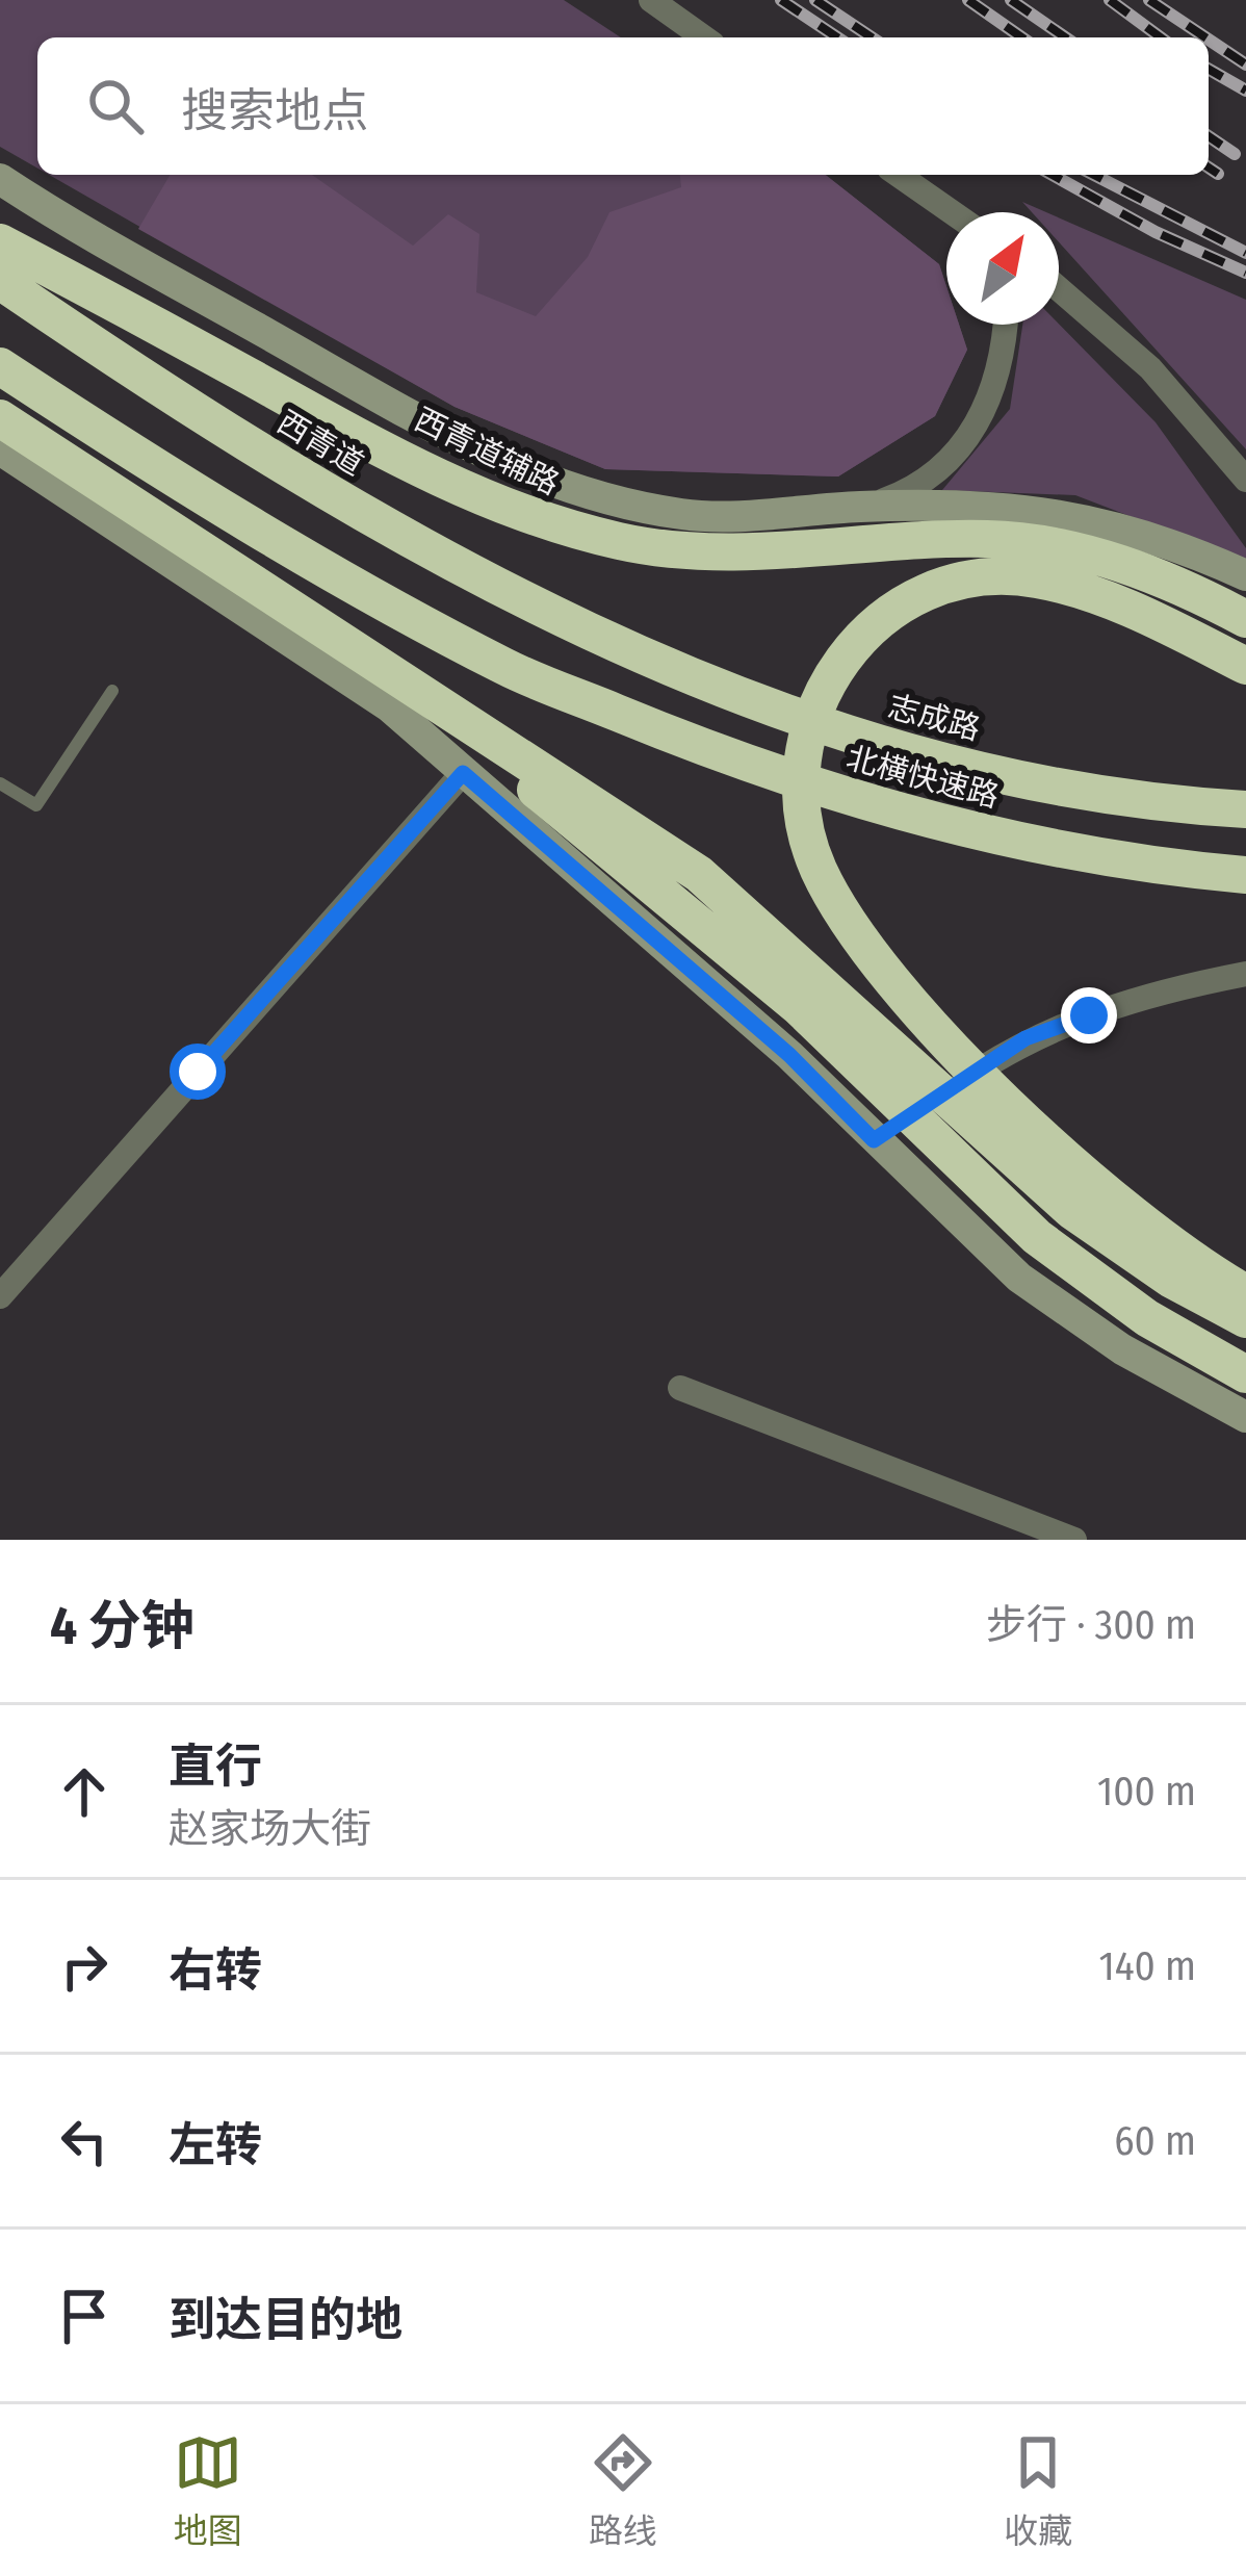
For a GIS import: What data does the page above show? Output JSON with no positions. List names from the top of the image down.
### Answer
{
  "streets": {
    "highway": ["西青道", "志成路", "北横快速路"],
    "street": ["西青道辅路"]
  },
  "crossings": [
    ["西青道", "志成路"]
  ],
  "north": "top right",
  "page": {
    "search": "搜索地点",
    "heading": ["4 分钟", "步行 · 300 m"],
    "list": [
      ["直行", "赵家场大街", "100 m"],
      ["右转", "140 m"],
      ["左转", "60 m"],
      "到达目的地"
    ],
    "nav": ["地图", "路线", "收藏"]
  }
}
